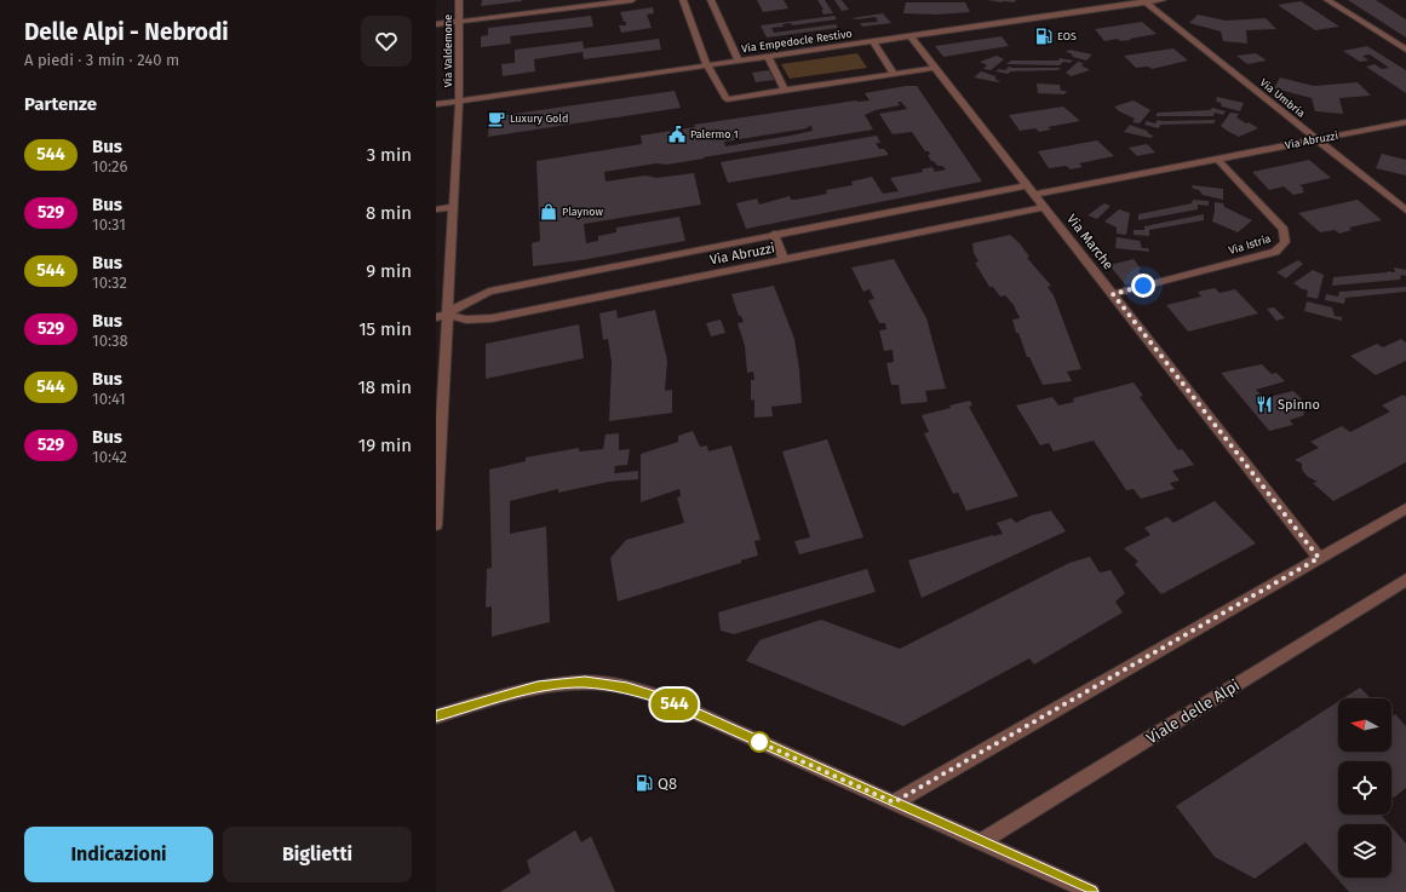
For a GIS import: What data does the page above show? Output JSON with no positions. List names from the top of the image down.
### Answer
{
  "streets": {
    "street": [
      "Via Empedocle Restivo",
      "Via Valdemone",
      "Via Umbria",
      "Via Abruzzi",
      "Via Marche",
      "Via Istria",
      "Viale delle Alpi"
    ]
  },
  "crossings": [
    ["Via Empedocle Restivo", "Via Valdemone"],
    ["Via Empedocle Restivo", "Via Umbria"],
    ["Via Empedocle Restivo", "Via Marche"],
    ["Via Valdemone", "Via Abruzzi"],
    ["Via Umbria", "Via Abruzzi"],
    ["Via Abruzzi", "Via Marche"],
    ["Via Abruzzi", "Via Istria"],
    ["Via Marche", "Via Istria"]
  ],
  "places": {
    "fuel station": ["EOS", "Q8"],
    "cafe": ["Luxury Gold"],
    "public building": ["Palermo 1"],
    "shop": ["Playnow"],
    "restaurant": ["Spinno"]
  },
  "lines": ["bus line 544"],
  "north": "left",
  "page": {
    "heading": [
      ["Delle Alpi - Nebrodi", "A piedi · 3 min · 240 m"],
      "Partenze"
    ],
    "on_map": "544",
    "list": [
      {
        "mark": "544",
        "name": "Bus",
        "note": "10:26",
        "value": "3 min"
      },
      {
        "mark": "529",
        "name": "Bus",
        "note": "10:31",
        "value": "8 min"
      },
      {
        "mark": "544",
        "name": "Bus",
        "note": "10:32",
        "value": "9 min"
      },
      {
        "mark": "529",
        "name": "Bus",
        "note": "10:38",
        "value": "15 min"
      },
      {
        "mark": "544",
        "name": "Bus",
        "note": "10:41",
        "value": "18 min"
      },
      {
        "mark": "529",
        "name": "Bus",
        "note": "10:42",
        "value": "19 min"
      }
    ],
    "buttons": ["Indicazioni", "Biglietti"]
  }
}
